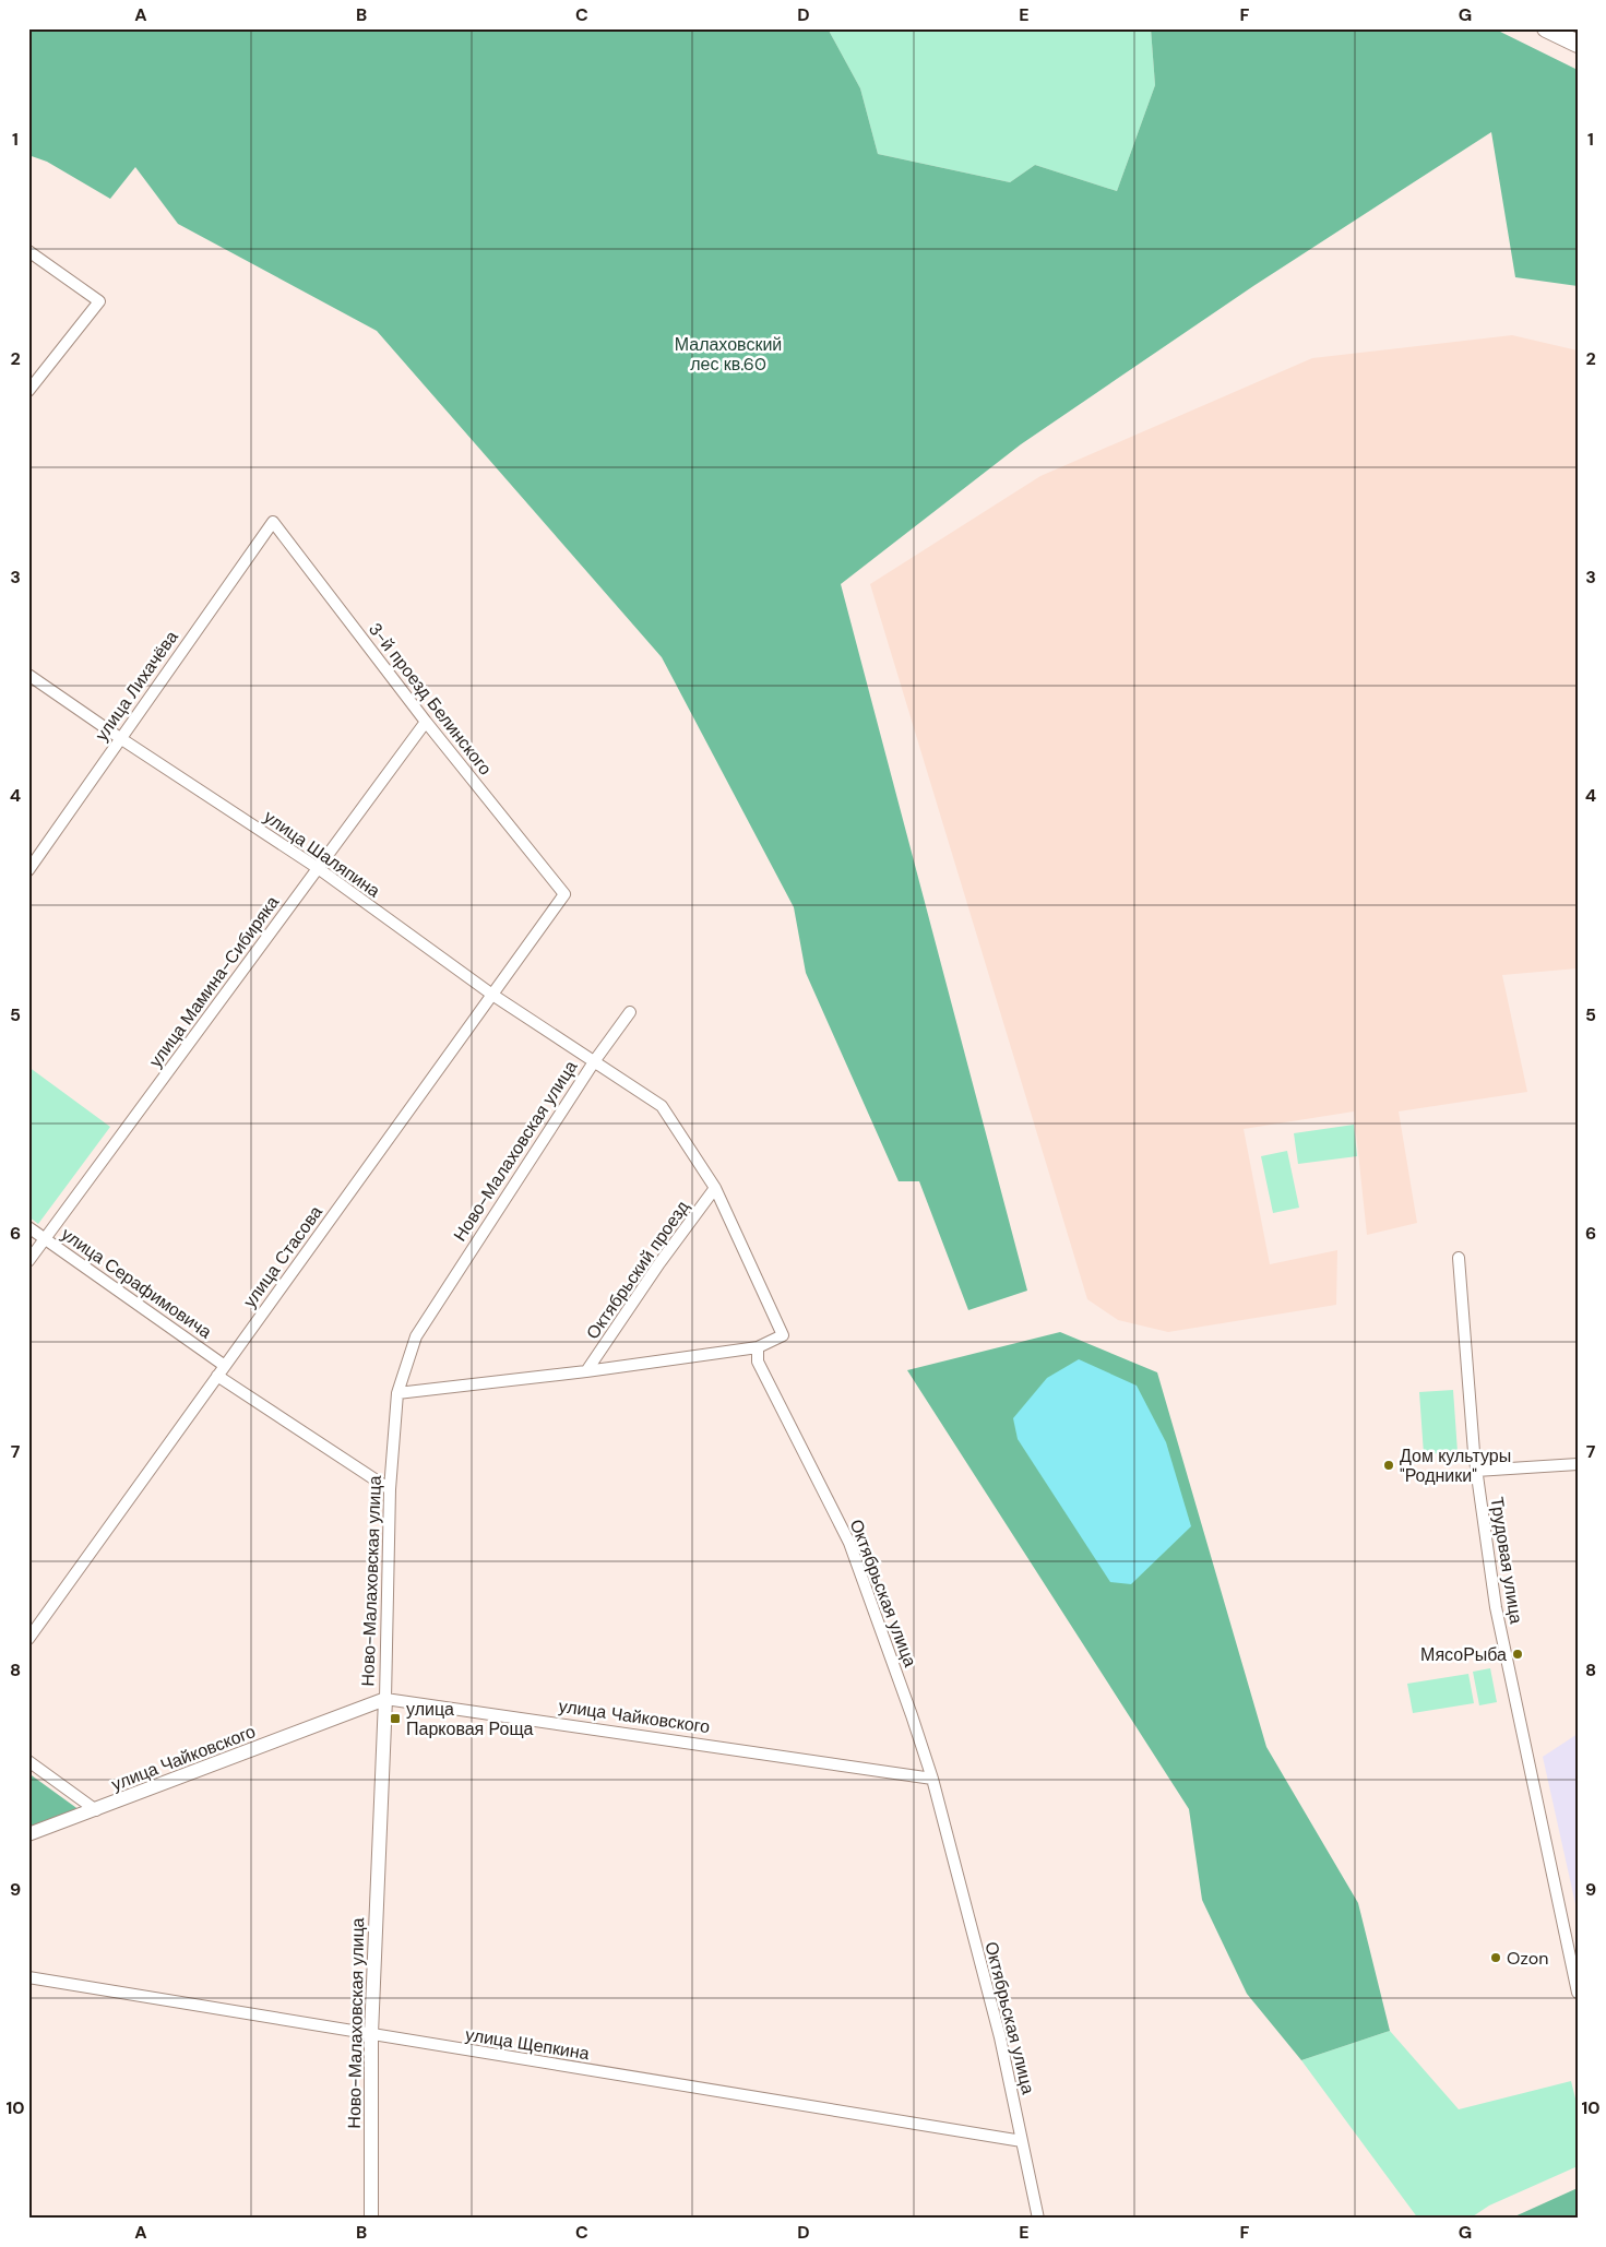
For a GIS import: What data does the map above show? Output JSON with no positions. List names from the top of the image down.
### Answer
{
  "streets": {
    "street": [
      "улица Лихачёва",
      "3-й проезд Белинского",
      "улица Шаляпина",
      "улица Мамина-Сибиряка",
      "Ново-Малаховская улица",
      "улица Стасова",
      "Октябрьский проезд",
      "улица Серафимовича",
      "Трудовая улица",
      "Октябрьская улица",
      "улица Чайковского",
      "улица Щепкина"
    ]
  },
  "crossings": [
    ["улица Лихачёва", "3-й проезд Белинского"],
    ["улица Лихачёва", "улица Шаляпина"],
    ["3-й проезд Белинского", "улица Мамина-Сибиряка"],
    ["3-й проезд Белинского", "улица Стасова"],
    ["улица Шаляпина", "улица Мамина-Сибиряка"],
    ["улица Шаляпина", "Ново-Малаховская улица"],
    ["улица Шаляпина", "улица Стасова"],
    ["улица Мамина-Сибиряка", "улица Серафимовича"],
    ["Ново-Малаховская улица", "Октябрьский проезд"],
    ["Ново-Малаховская улица", "улица Серафимовича"],
    ["Ново-Малаховская улица", "улица Чайковского"],
    ["Ново-Малаховская улица", "улица Щепкина"],
    ["улица Стасова", "улица Серафимовича"],
    ["Октябрьский проезд", "Октябрьская улица"],
    ["Октябрьская улица", "улица Чайковского"],
    ["Октябрьская улица", "улица Щепкина"]
  ],
  "parks": ["Малаховский лес кв.60"],
  "places": {
    "other": ["Дом культуры \"Родники\"", "МясоРыба", "Ozon"],
    "transit": ["улица Парковая Роща"]
  },
  "grid": {
    "columns": [
      "A",
      "B",
      "C",
      "D",
      "E",
      "F",
      "G"
    ],
    "rows": [
      "1",
      "2",
      "3",
      "4",
      "5",
      "6",
      "7",
      "8",
      "9",
      "10"
    ]
  }
}
